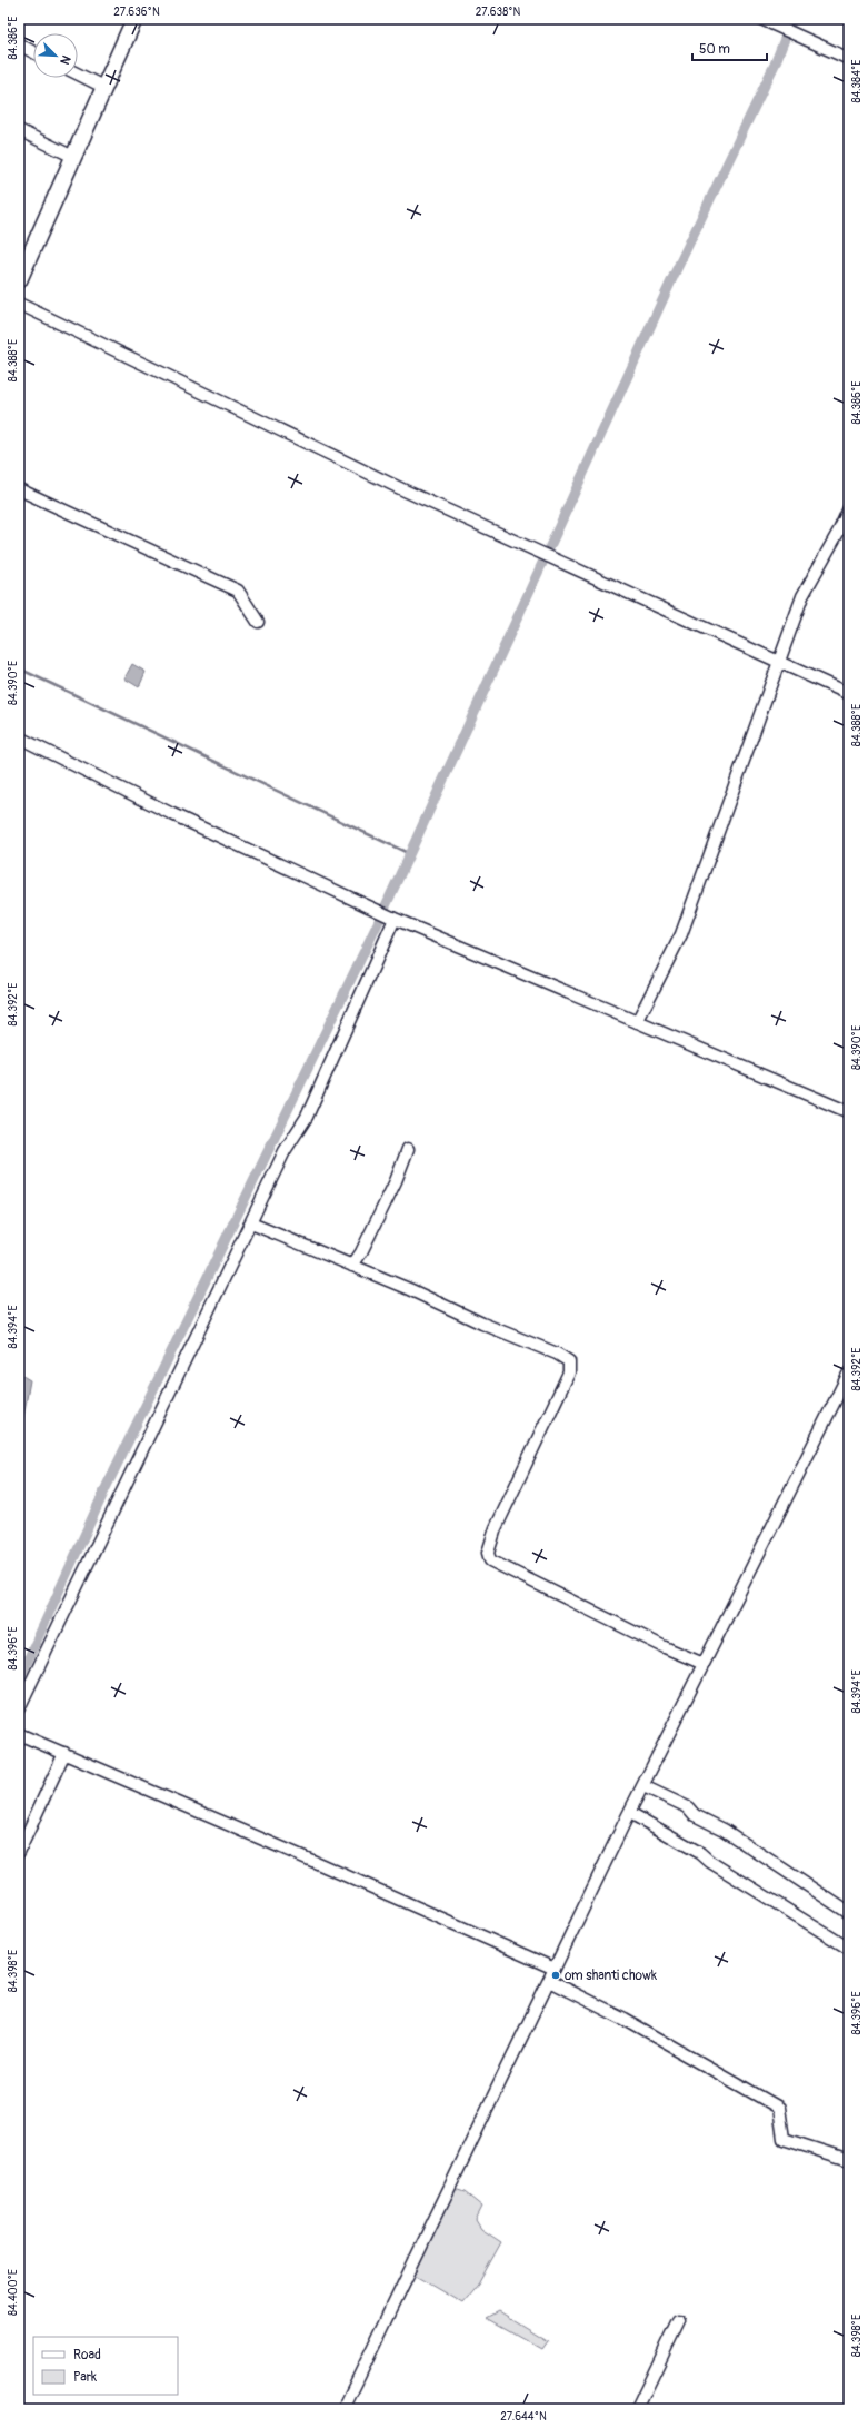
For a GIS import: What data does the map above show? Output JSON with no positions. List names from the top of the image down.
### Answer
{
  "places": ["om shanti chowk"],
  "legend": ["Road", "Park"],
  "scale_bar": "50 m",
  "north": "bottom right",
  "coordinates": [
    "27.636°N",
    "27.638°N",
    "84.386°E",
    "84.384°E",
    "84.388°E",
    "84.390°E",
    "84.392°E",
    "84.394°E",
    "84.396°E",
    "84.398°E",
    "84.400°E",
    "27.644°N"
  ]
}
